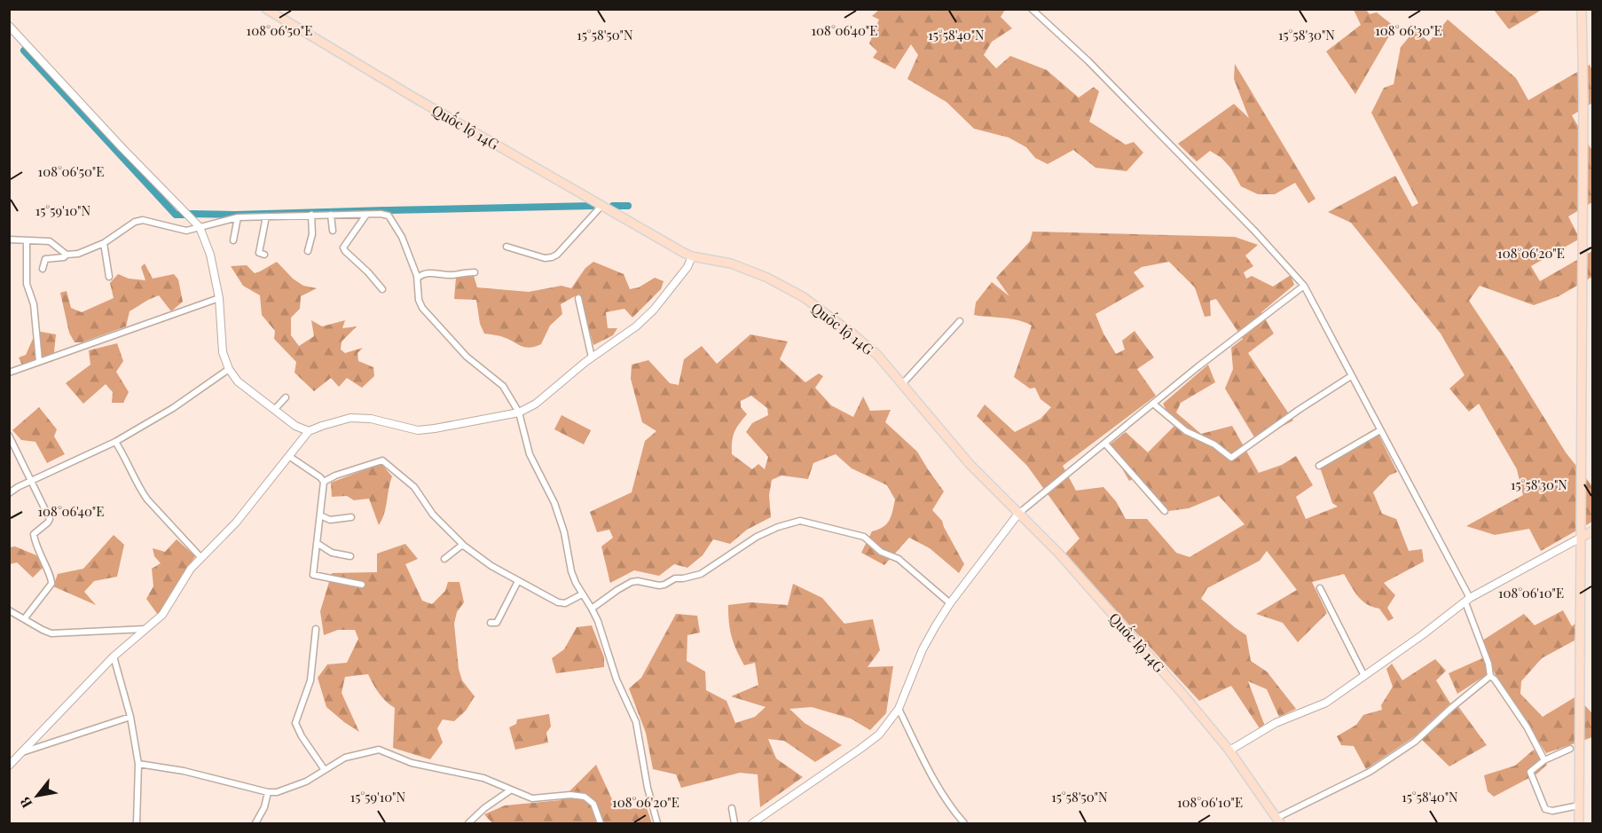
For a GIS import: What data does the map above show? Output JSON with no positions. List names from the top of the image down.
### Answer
{
  "streets": {
    "main road": ["Quốc lộ 14G"]
  },
  "north": "bottom left",
  "coordinates": [
    "108°06'50\"E",
    "108°06'40\"E",
    "108°06'30\"E",
    "15°58'50\"N",
    "15°58'40\"N",
    "15°58'30\"N",
    "15°59'10\"N",
    "108°06'20\"E",
    "108°06'10\"E"
  ]
}
